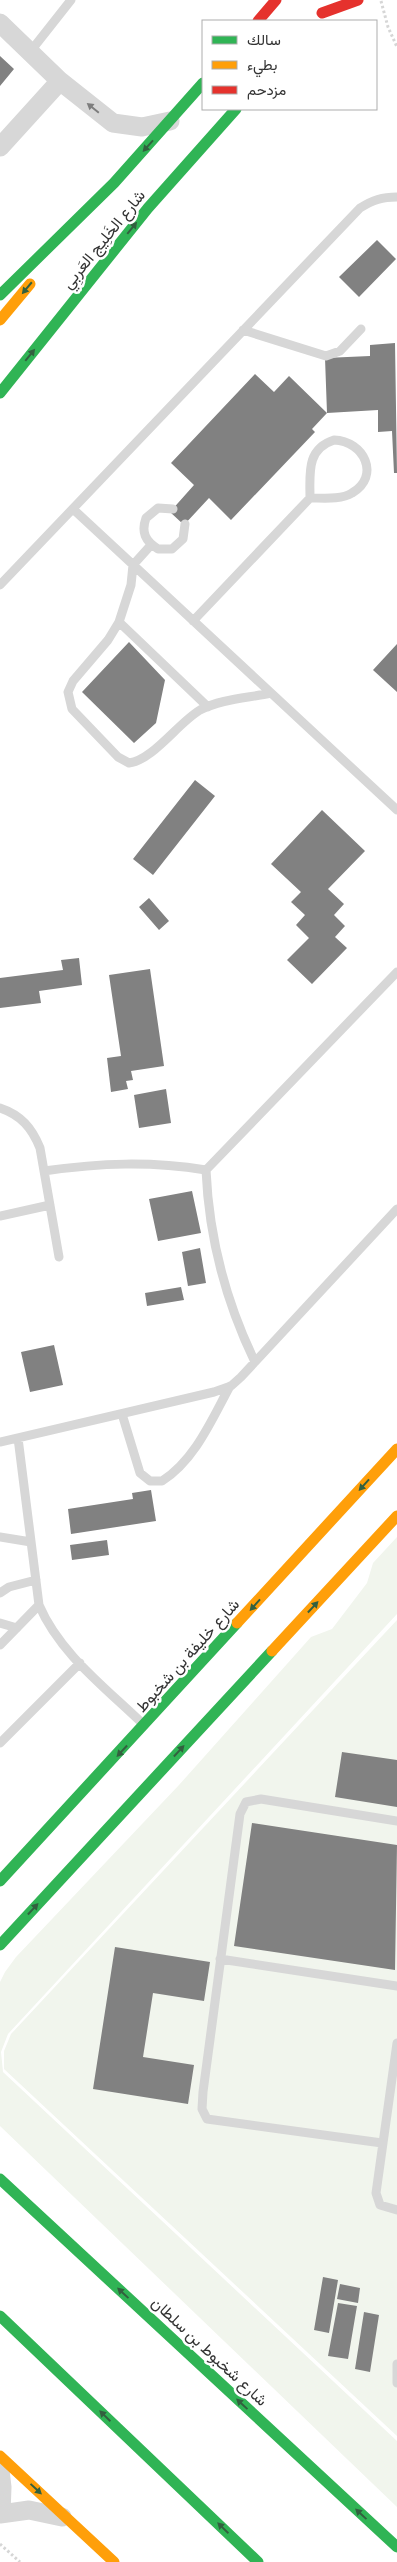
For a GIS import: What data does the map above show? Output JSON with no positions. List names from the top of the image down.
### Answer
{
  "streets": {
    "main road": ["شارع الخَلِيج العَربِي", "شارع خليفة بن شخبوط", "شارع شخبوط بن سلطان"]
  },
  "one_way": ["شارع شخبوط بن سلطان"],
  "legend": ["سالك", "بطيء", "مزدحم"]
}
